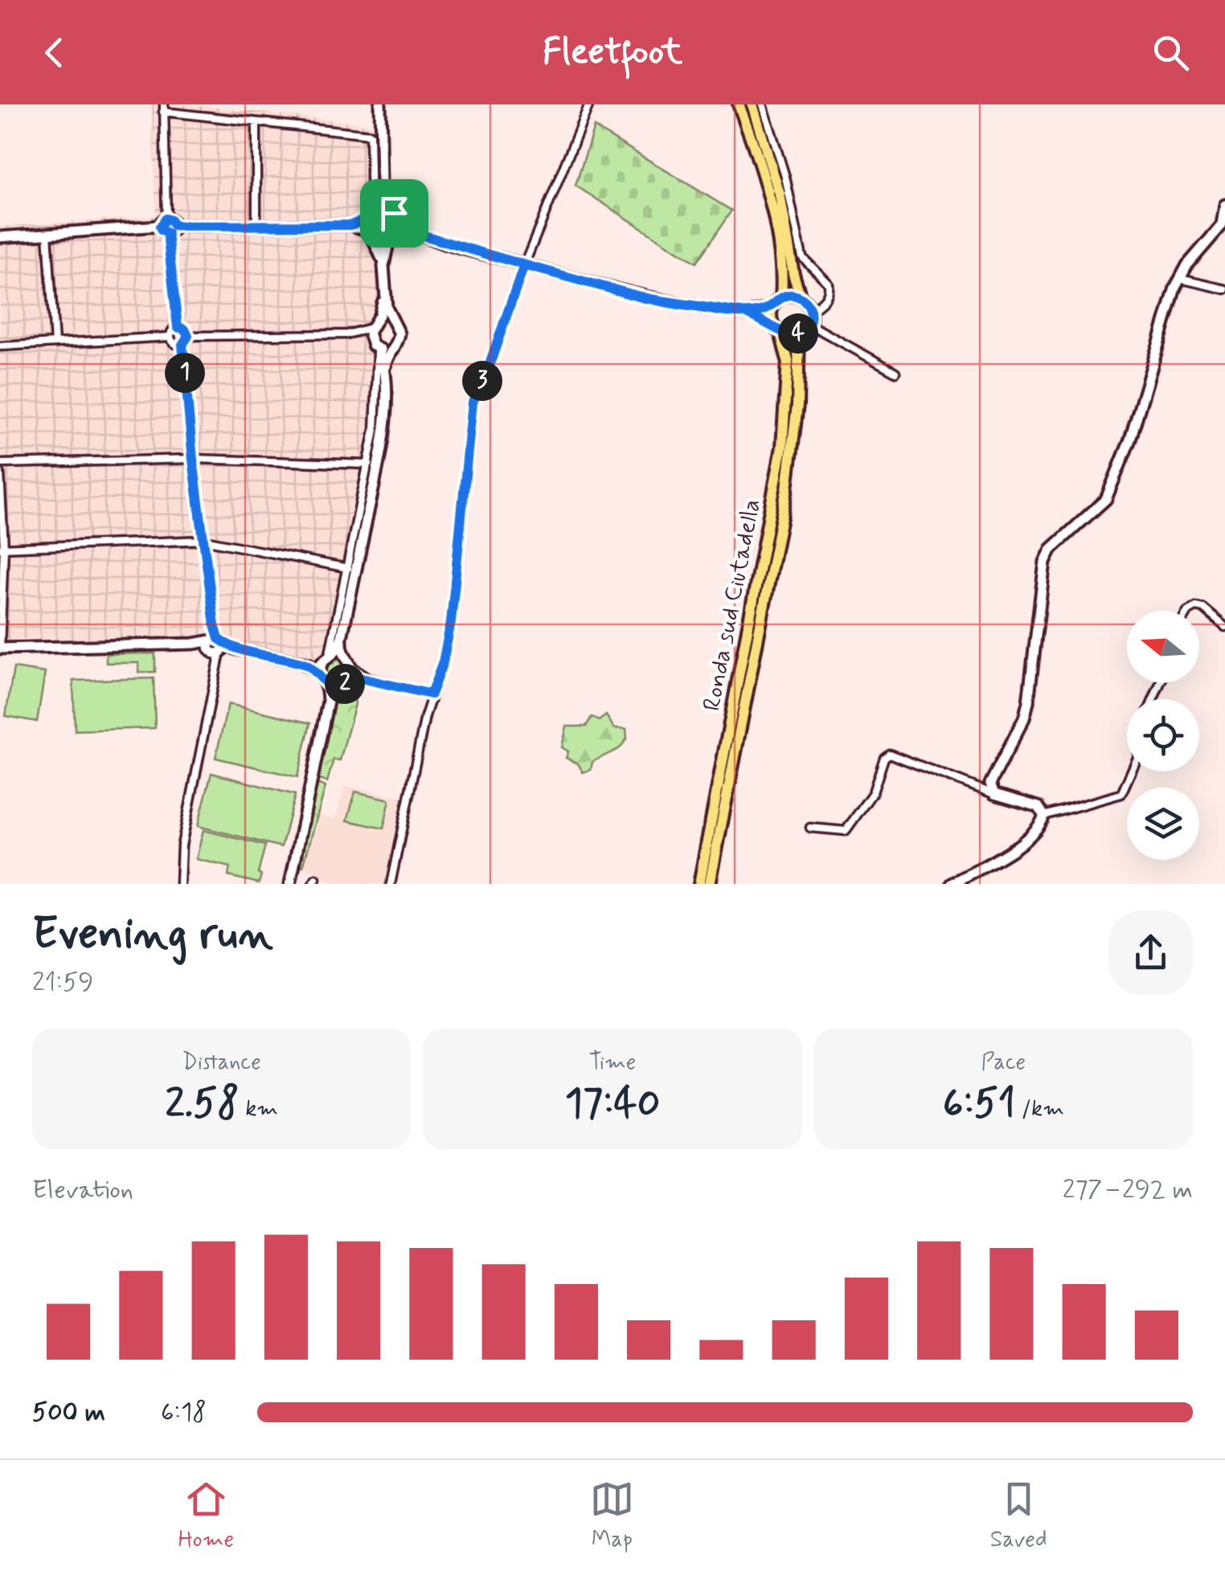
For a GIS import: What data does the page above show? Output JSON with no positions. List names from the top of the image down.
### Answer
{
  "streets": {
    "main road": ["Ronda sud Ciutadella"]
  },
  "north": "left",
  "page": {
    "header": "Fleetfoot",
    "pins": [
      "4",
      "1",
      "3",
      "2"
    ],
    "heading": ["Evening run", "21:59"],
    "stats": [
      ["Distance", "2.58 km"],
      ["Time", "17:40"],
      ["Pace", "6:51 /km"]
    ],
    "chart": ["Elevation", "277–292 m"],
    "list": [
      {
        "name": "500 m",
        "note": "6:18"
      }
    ],
    "tabs": ["Home", "Map", "Saved"]
  }
}
